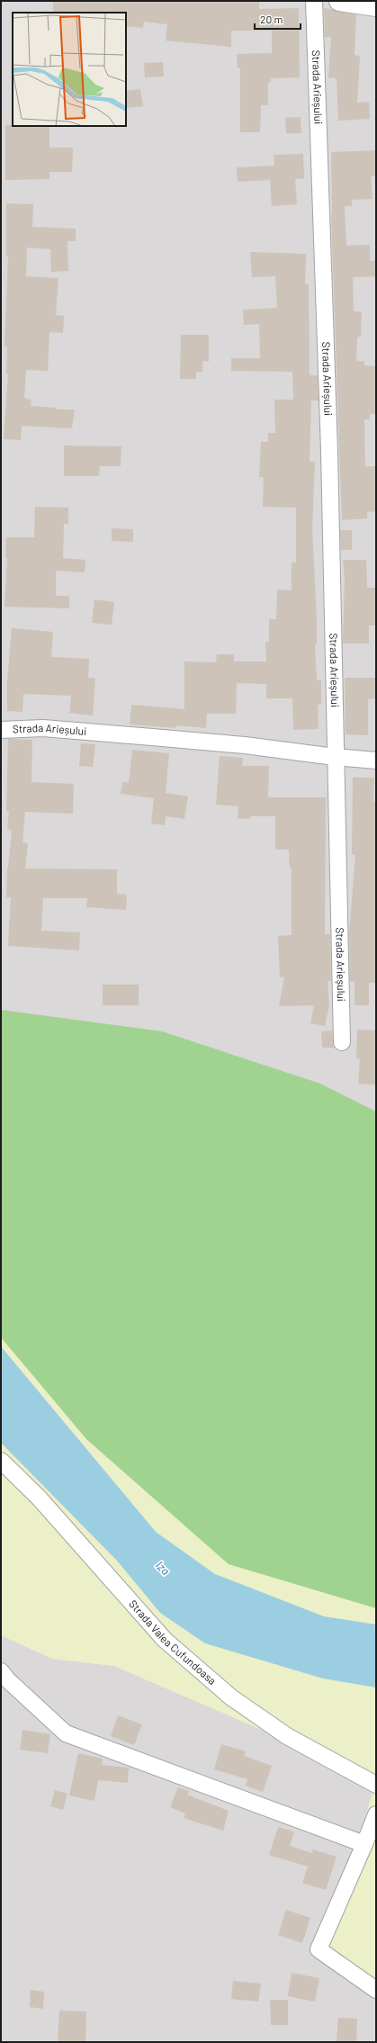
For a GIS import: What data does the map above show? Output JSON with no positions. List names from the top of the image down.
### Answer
{
  "streets": {
    "street": ["Strada Arieșului", "Strada Valea Cufundoasa"]
  },
  "water": ["Iza"],
  "scale_bar": "20 m"
}
